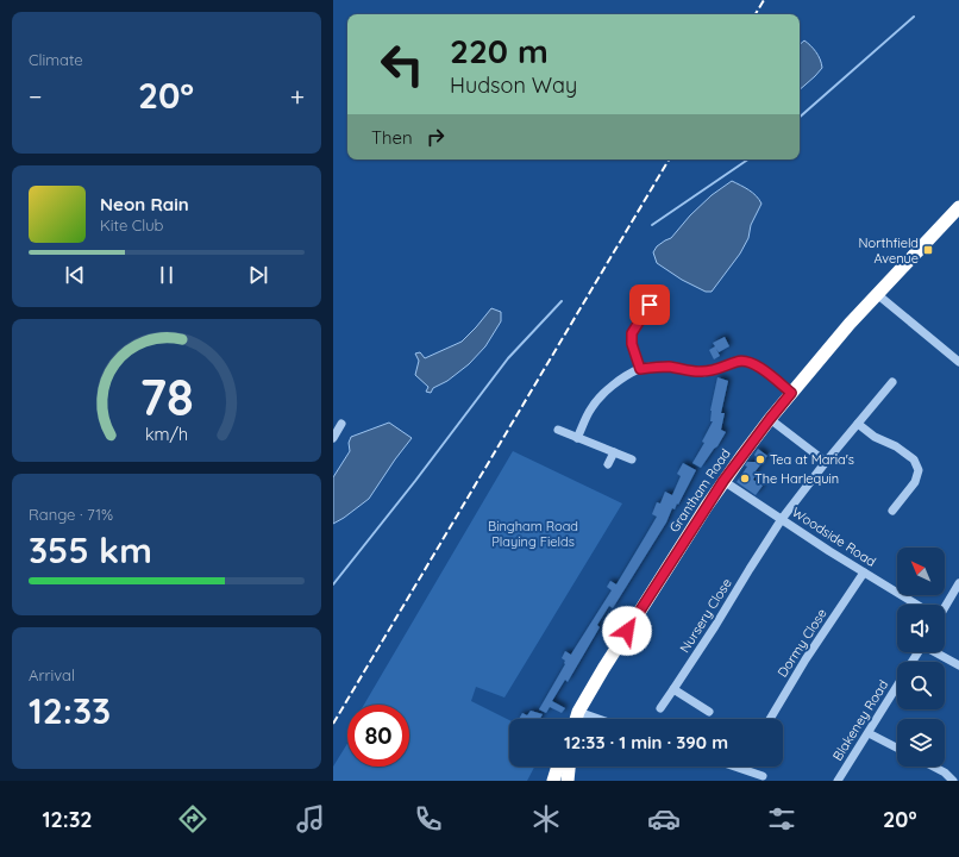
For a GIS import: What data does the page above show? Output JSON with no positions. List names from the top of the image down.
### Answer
{
  "streets": {
    "highway": ["Grantham Road"],
    "street": [
      "Woodside Road",
      "Nursery Close",
      "Dormy Close",
      "Blakeney Road"
    ]
  },
  "crossings": [
    ["Grantham Road", "Woodside Road"],
    ["Woodside Road", "Nursery Close"],
    ["Woodside Road", "Dormy Close"]
  ],
  "parks": ["Bingham Road Playing Fields"],
  "places": {
    "transit": ["Northfield Avenue"],
    "other": ["Tea at Maria's", "The Harlequin"]
  },
  "north": "top left",
  "page": {
    "tile": [
      "Climate",
      ["Range · 71%", "355 km"],
      ["Arrival", "12:33"]
    ],
    "turn": ["220 m", "Hudson Way"],
    "heat": ["−", "20°", "+"],
    "then": "Then",
    "song": ["Neon Rain", "Kite Club"],
    "limit": "80",
    "trip": "12:33 · 1 min · 390 m",
    "tabs": ["12:32", "20°"],
    "gauge": ["78", "km/h"]
  }
}
